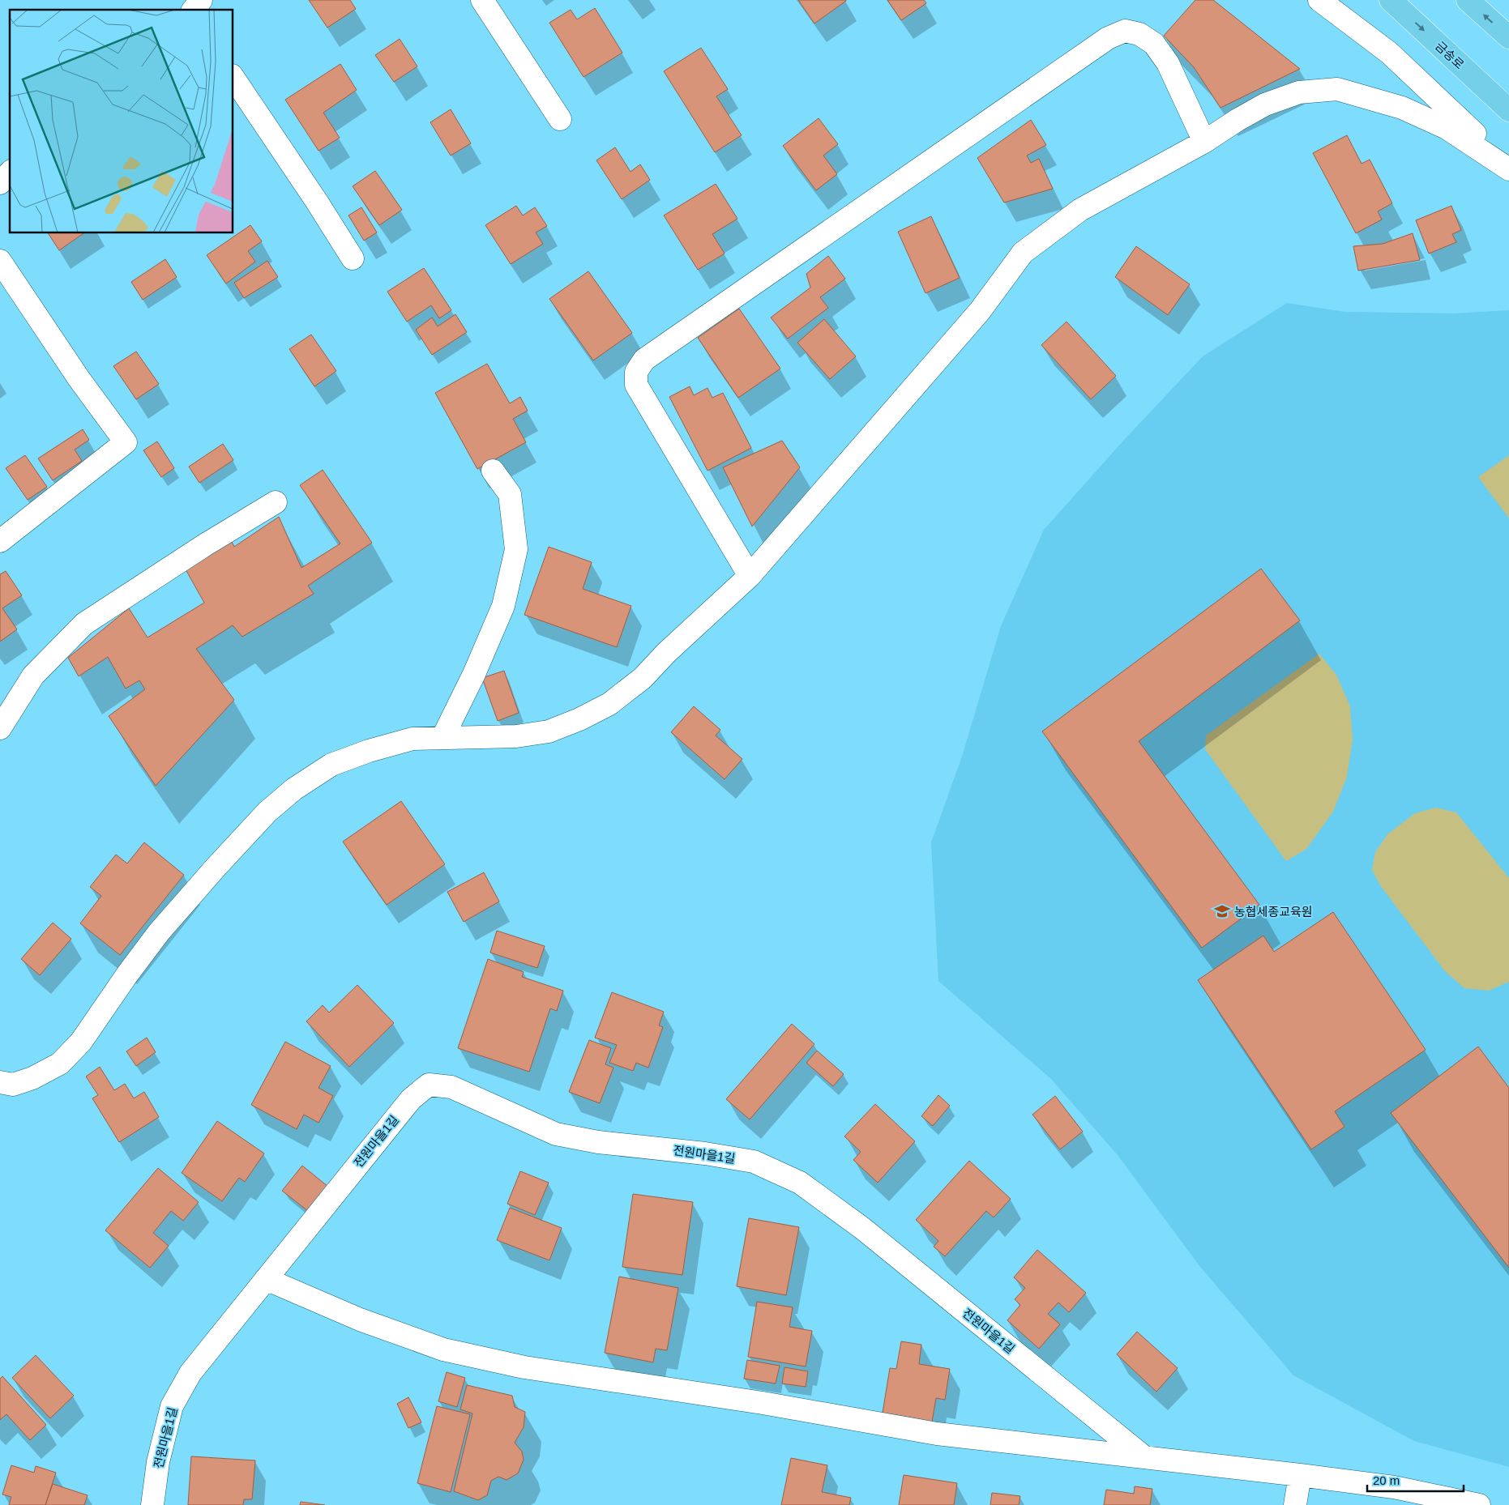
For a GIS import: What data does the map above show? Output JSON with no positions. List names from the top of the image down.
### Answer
{
  "streets": {
    "main road": ["금송로"],
    "street": ["전원마을1길"]
  },
  "places": {
    "school or university": ["농협세종교육원"]
  },
  "scale_bar": "20 m"
}
